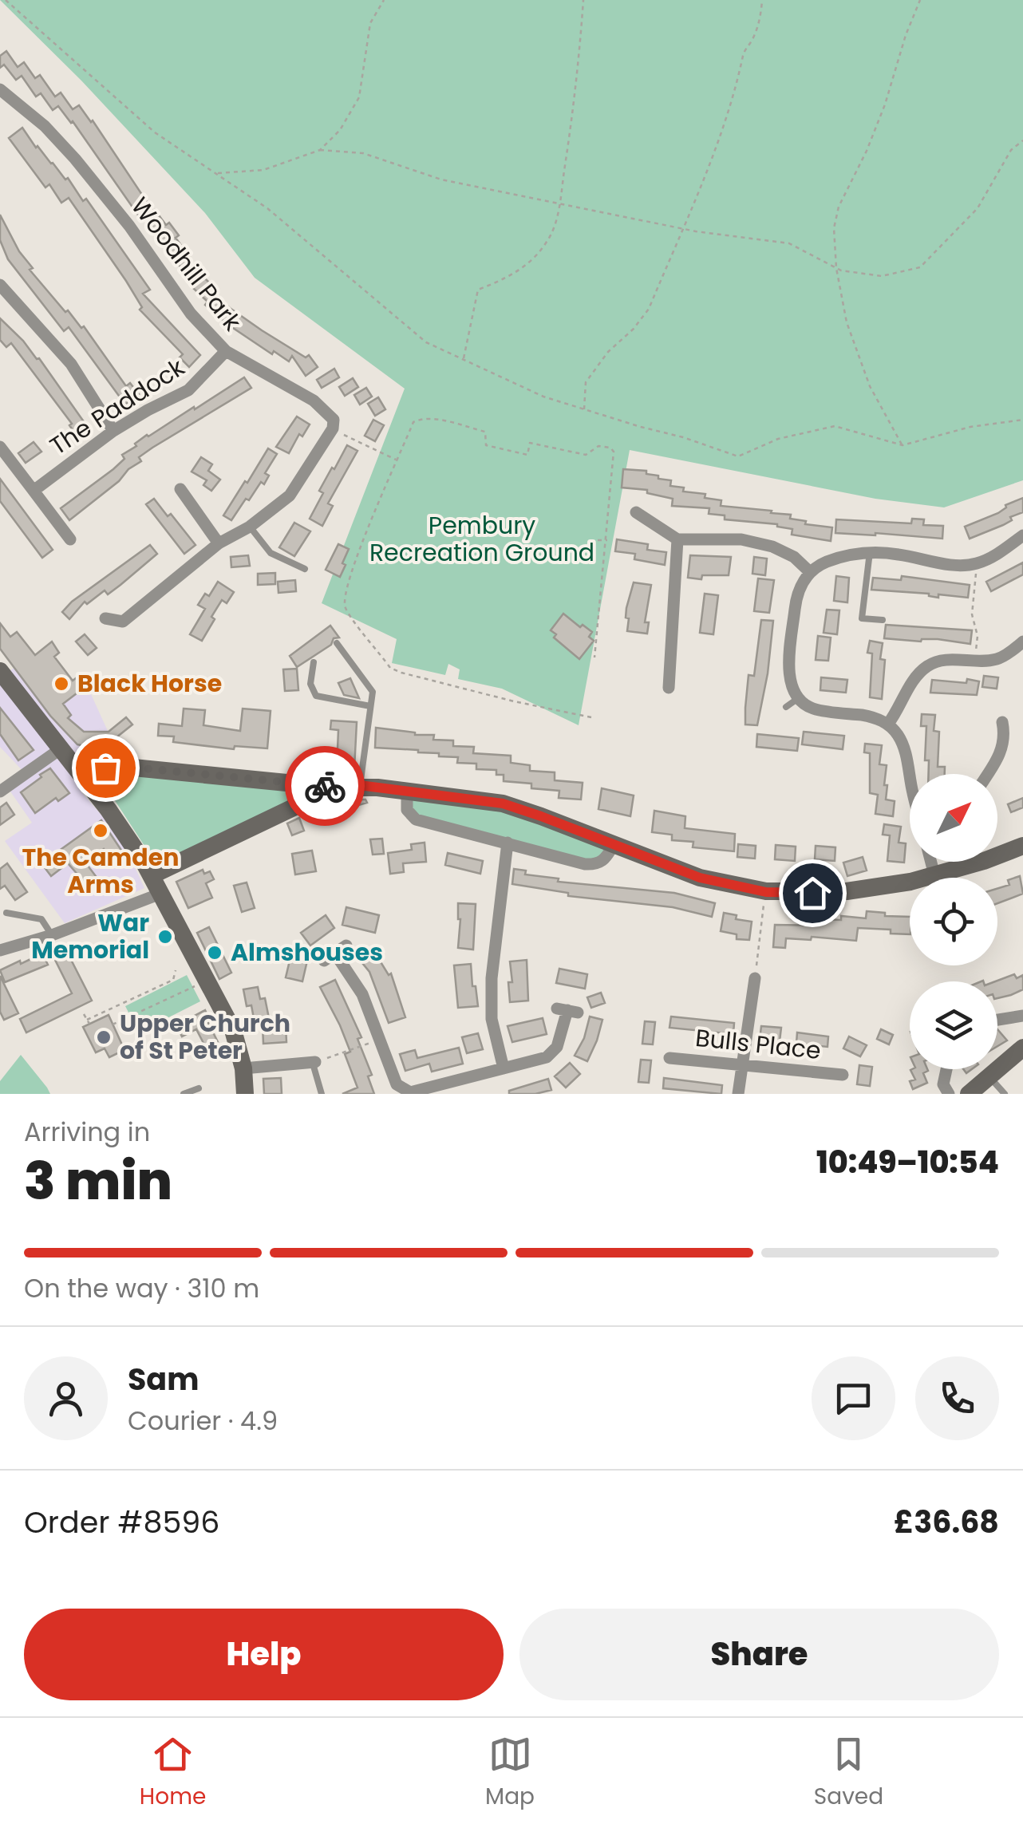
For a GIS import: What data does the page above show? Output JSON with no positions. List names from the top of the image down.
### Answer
{
  "streets": {
    "street": ["Woodhill Park", "The Paddock", "Bulls Place"]
  },
  "crossings": [
    ["Woodhill Park", "The Paddock"]
  ],
  "parks": ["Pembury Recreation Ground"],
  "places": [
    "Black Horse",
    "The Camden Arms",
    "War Memorial",
    "Almshouses",
    "Upper Church of St Peter"
  ],
  "north": "top right",
  "page": {
    "heading": ["3 min", "Arriving in", "10:49–10:54"],
    "panel": [
      "Sam",
      "Courier · 4.9",
      "Order #8596",
      "£36.68"
    ],
    "bar": "On the way · 310 m",
    "buttons": ["Help", "Share"],
    "tabs": ["Home", "Map", "Saved"]
  }
}
